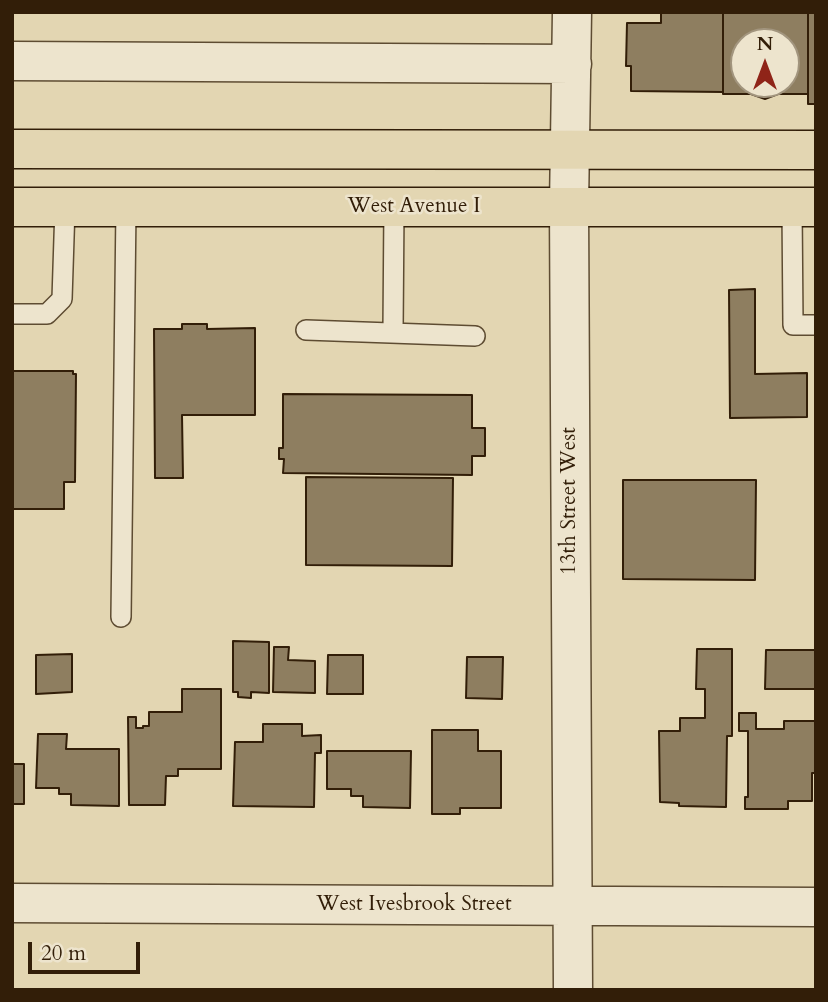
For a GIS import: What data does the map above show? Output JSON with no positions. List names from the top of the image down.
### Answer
{
  "streets": {
    "main road": ["West Avenue I"],
    "street": ["13th Street West", "West Ivesbrook Street"]
  },
  "crossings": [
    ["West Avenue I", "13th Street West"],
    ["13th Street West", "West Ivesbrook Street"]
  ],
  "scale_bar": "20 m",
  "north": "top"
}
